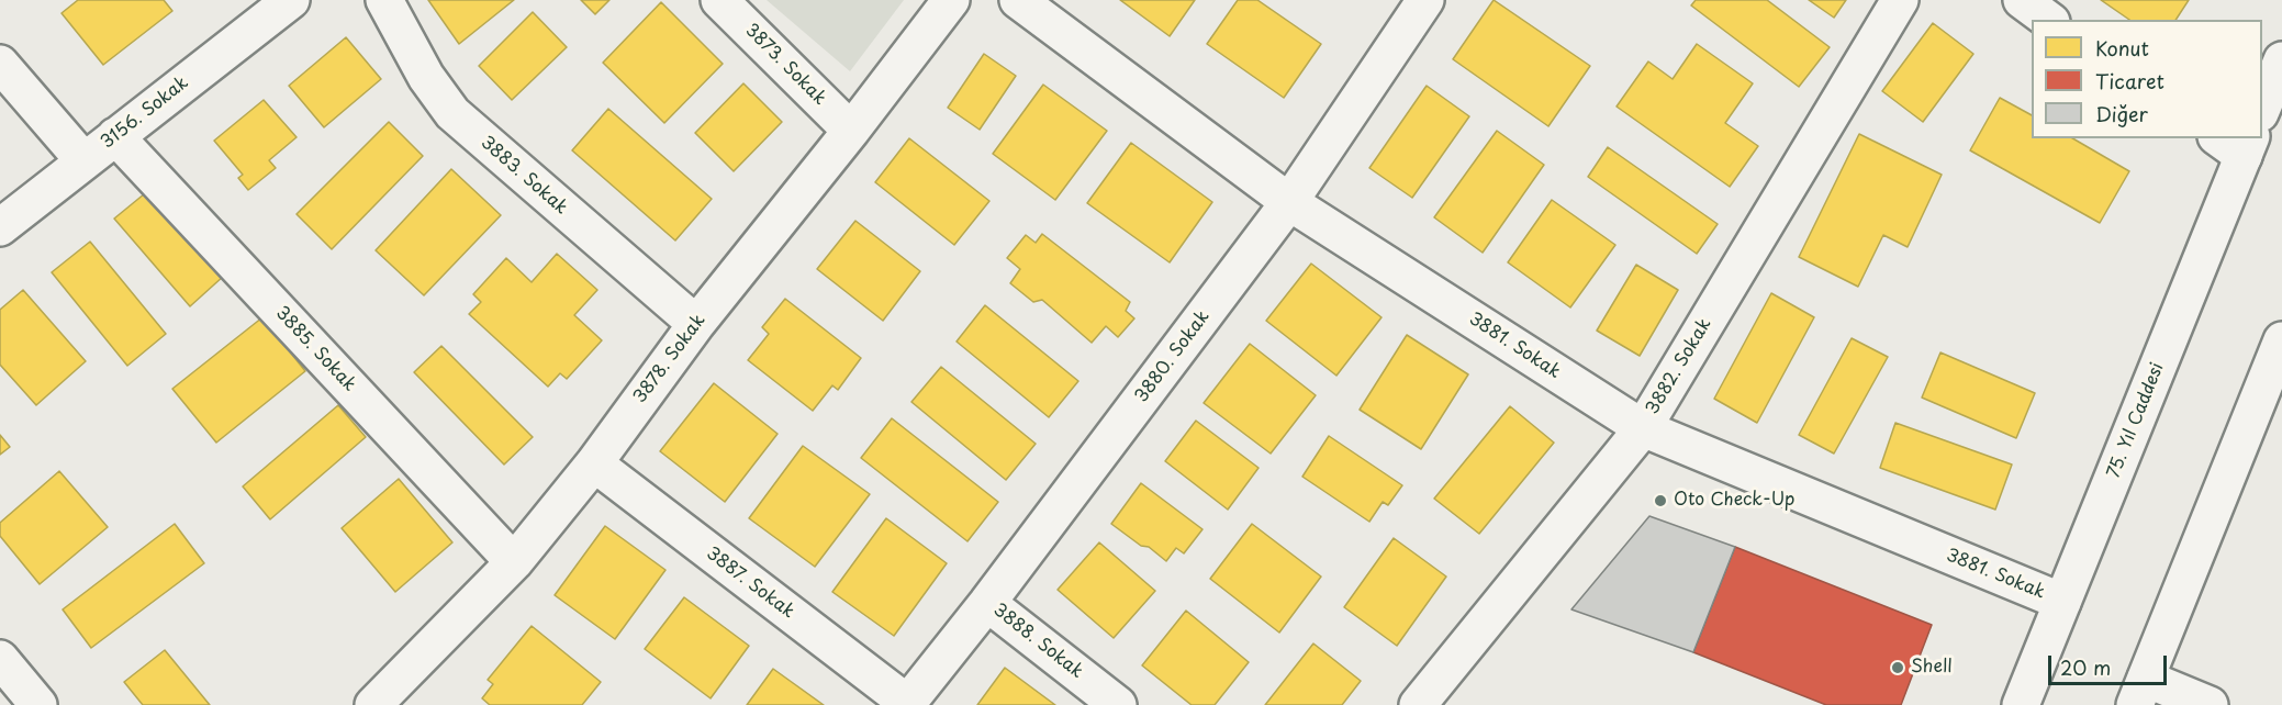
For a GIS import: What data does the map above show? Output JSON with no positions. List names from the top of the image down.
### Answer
{
  "streets": {
    "street": [
      "3873. Sokak",
      "3156. Sokak",
      "3883. Sokak",
      "3881. Sokak",
      "3885. Sokak",
      "3880. Sokak",
      "3878. Sokak",
      "3882. Sokak",
      "75. Yıl Caddesi",
      "3887. Sokak",
      "3888. Sokak"
    ]
  },
  "crossings": [
    ["3873. Sokak", "3878. Sokak"],
    ["3156. Sokak", "3885. Sokak"],
    ["3883. Sokak", "3878. Sokak"],
    ["3881. Sokak", "3880. Sokak"],
    ["3881. Sokak", "3882. Sokak"],
    ["3881. Sokak", "75. Yıl Caddesi"],
    ["3885. Sokak", "3878. Sokak"],
    ["3880. Sokak", "3887. Sokak"],
    ["3880. Sokak", "3888. Sokak"],
    ["3878. Sokak", "3887. Sokak"]
  ],
  "places": ["Oto Check-Up", "Shell"],
  "legend": ["Konut", "Ticaret", "Diğer"],
  "scale_bar": "20 m"
}
